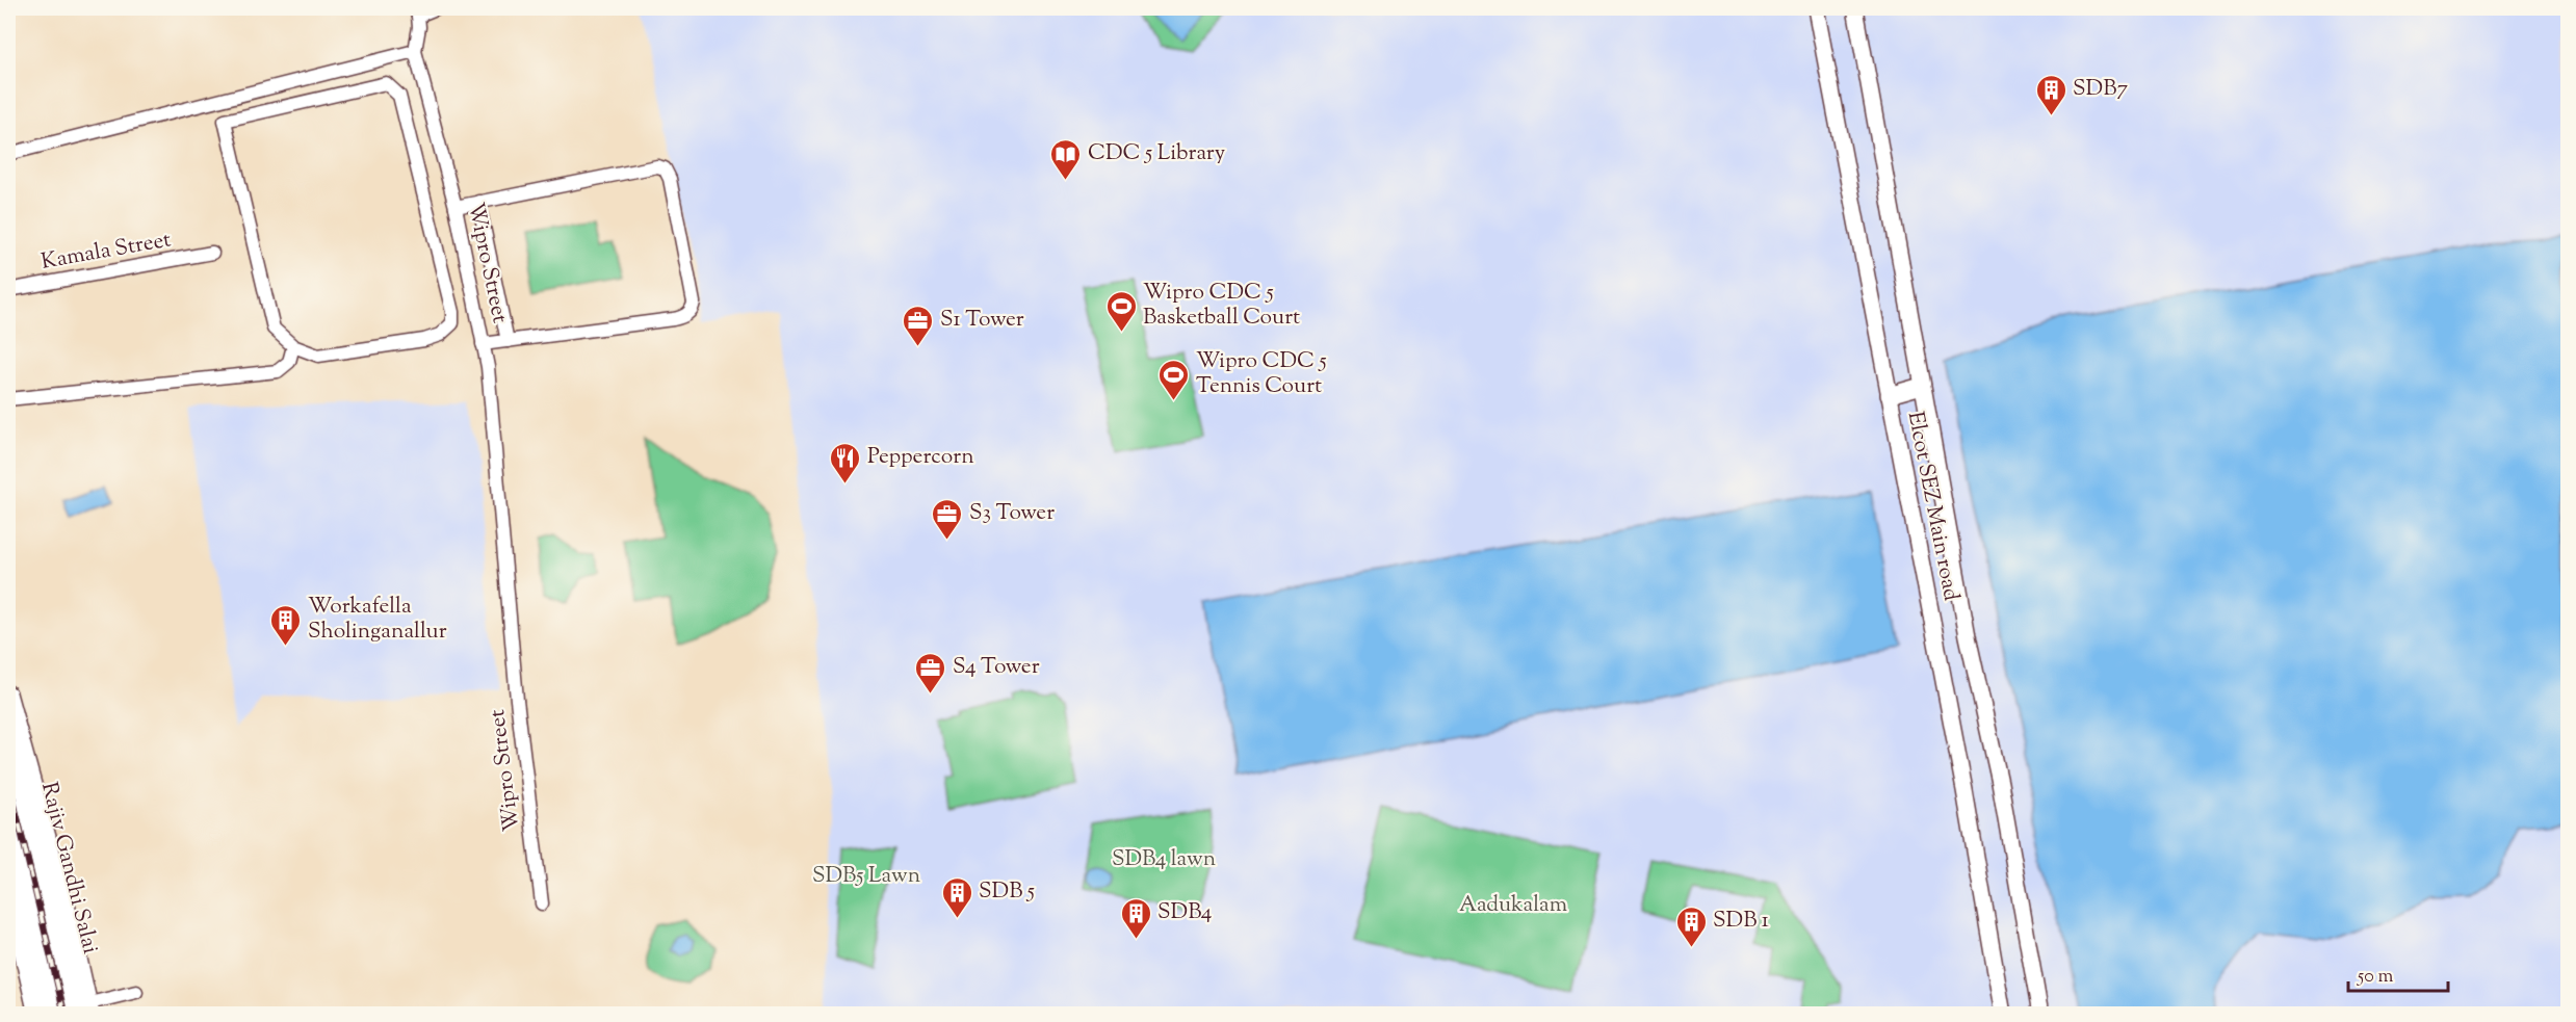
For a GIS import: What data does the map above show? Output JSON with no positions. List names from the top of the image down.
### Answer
{
  "streets": {
    "main road": ["Rajiv Gandhi Salai"],
    "street": ["Kamala Street", "Wipro Street", "Elcot SEZ Main road"]
  },
  "parks": ["SDB4 lawn", "SDB5 Lawn", "Aadukalam"],
  "places": {
    "building": [
      "SDB7",
      "Workafella Sholinganallur",
      "SDB 5",
      "SDB4",
      "SDB 1"
    ],
    "library": ["CDC 5 Library"],
    "sports": ["Wipro CDC 5 Basketball Court", "Wipro CDC 5 Tennis Court"],
    "office": ["S1 Tower", "S3 Tower", "S4 Tower"],
    "restaurant": ["Peppercorn"]
  },
  "scale_bar": "50 m"
}
